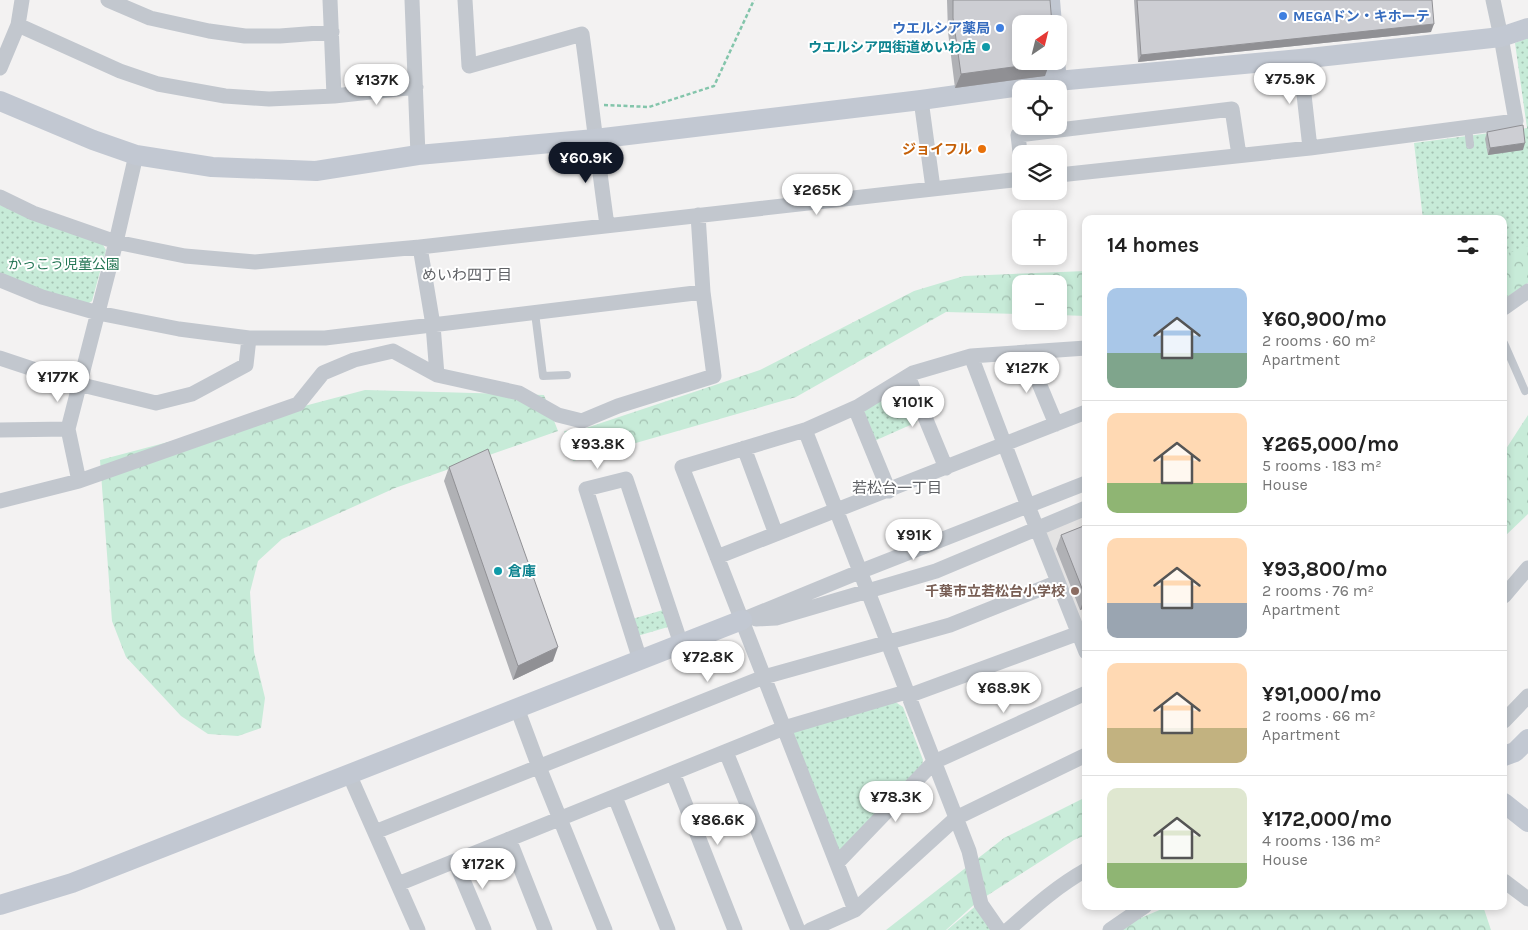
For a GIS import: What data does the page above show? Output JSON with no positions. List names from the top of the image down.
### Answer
{
  "districts": ["めいわ四丁目", "若松台一丁目"],
  "parks": ["かっこう児童公園"],
  "places": [
    "MEGAドン・キホーテ",
    "ウエルシア薬局",
    "ウエルシア四街道めいわ店",
    "ジョイフル",
    "倉庫",
    "千葉市立若松台小学校"
  ],
  "north": "top right",
  "page": {
    "map_buttons": ["+", "−"],
    "price": [
      "¥75.9K",
      "¥137K",
      "¥60.9K",
      "¥265K",
      "¥127K",
      "¥177K",
      "¥101K",
      "¥93.8K",
      "¥91K",
      "¥72.8K",
      "¥68.9K",
      "¥78.3K",
      "¥86.6K",
      "¥172K"
    ],
    "heading": "14 homes",
    "list": [
      {
        "name": "¥60,900/mo",
        "note": "2 rooms · 60 m² · Apartment"
      },
      {
        "name": "¥265,000/mo",
        "note": "5 rooms · 183 m² · House"
      },
      {
        "name": "¥93,800/mo",
        "note": "2 rooms · 76 m² · Apartment"
      },
      {
        "name": "¥91,000/mo",
        "note": "2 rooms · 66 m² · Apartment"
      },
      {
        "name": "¥172,000/mo",
        "note": "4 rooms · 136 m² · House"
      }
    ]
  }
}
